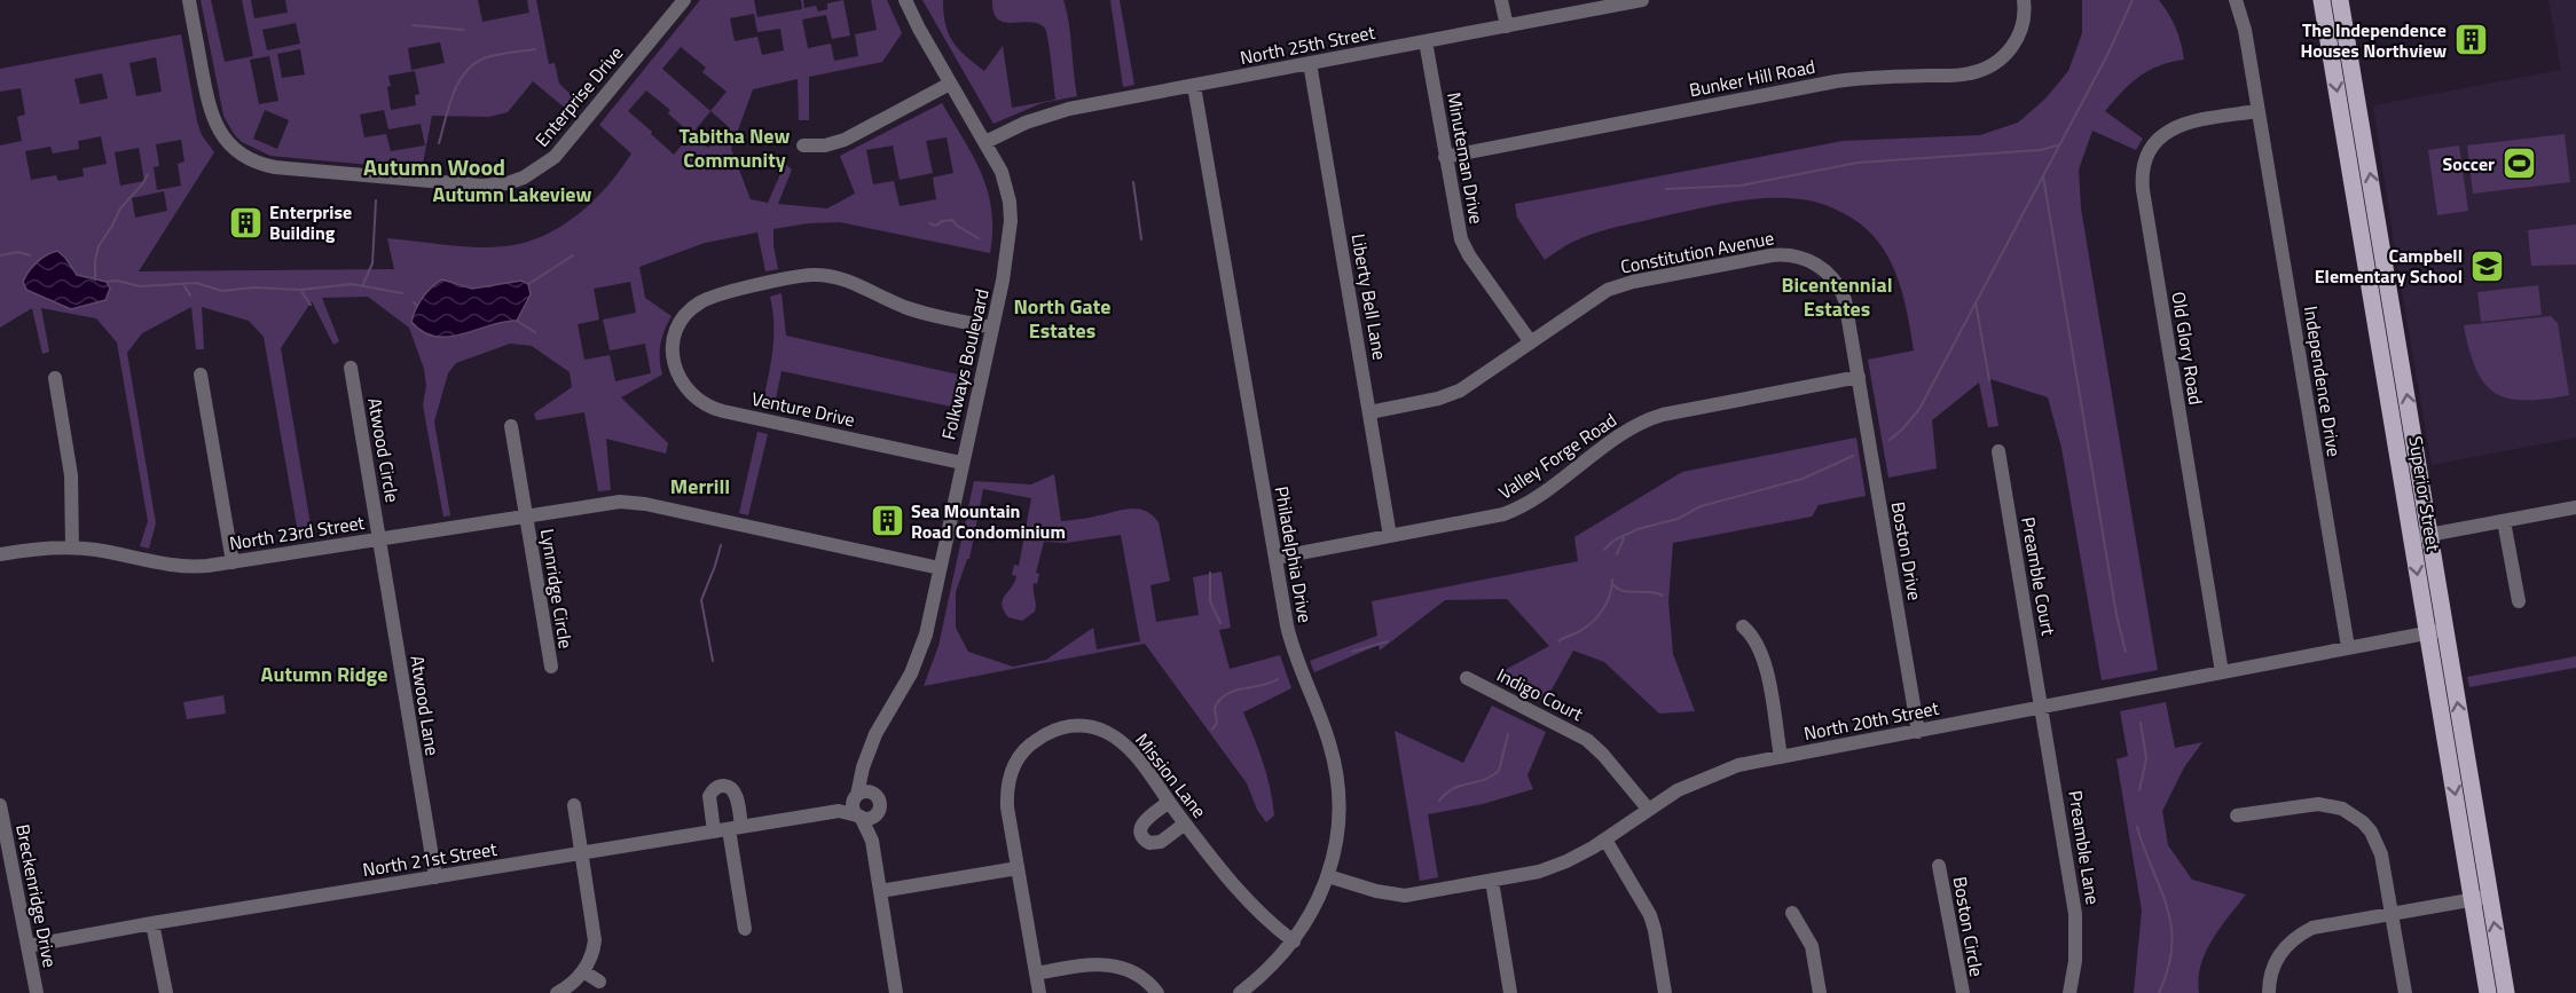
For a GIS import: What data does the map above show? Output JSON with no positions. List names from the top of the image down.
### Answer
{
  "streets": {
    "main road": ["Superior Street"],
    "street": [
      "North 25th Street",
      "Bunker Hill Road",
      "Enterprise Drive",
      "Minuteman Drive",
      "Constitution Avenue",
      "Liberty Bell Lane",
      "Old Glory Road",
      "Folkways Boulevard",
      "Independence Drive",
      "Venture Drive",
      "Atwood Circle",
      "Valley Forge Road",
      "North 23rd Street",
      "Boston Drive",
      "Philadelphia Drive",
      "Preamble Court",
      "Lynnridge Circle",
      "Indigo Court",
      "Atwood Lane",
      "North 20th Street",
      "Mission Lane",
      "Preamble Lane",
      "North 21st Street",
      "Breckenridge Drive",
      "Boston Circle"
    ]
  },
  "crossings": [
    ["North 25th Street", "Minuteman Drive"],
    ["North 25th Street", "Liberty Bell Lane"],
    ["North 25th Street", "Folkways Boulevard"],
    ["North 25th Street", "Philadelphia Drive"],
    ["Bunker Hill Road", "Minuteman Drive"],
    ["Minuteman Drive", "Constitution Avenue"],
    ["Constitution Avenue", "Liberty Bell Lane"],
    ["Constitution Avenue", "Valley Forge Road"],
    ["Constitution Avenue", "Boston Drive"],
    ["Liberty Bell Lane", "Valley Forge Road"],
    ["Old Glory Road", "Independence Drive"],
    ["Old Glory Road", "North 20th Street"],
    ["Folkways Boulevard", "Venture Drive"],
    ["Folkways Boulevard", "North 23rd Street"],
    ["Folkways Boulevard", "North 21st Street"],
    ["Independence Drive", "North 20th Street"],
    ["Atwood Circle", "North 23rd Street"],
    ["Atwood Circle", "Atwood Lane"],
    ["Valley Forge Road", "Boston Drive"],
    ["Valley Forge Road", "Philadelphia Drive"],
    ["Superior Street", "North 20th Street"],
    ["North 23rd Street", "Lynnridge Circle"],
    ["North 23rd Street", "Atwood Lane"],
    ["Boston Drive", "North 20th Street"],
    ["Philadelphia Drive", "North 20th Street"],
    ["Philadelphia Drive", "Mission Lane"],
    ["Preamble Court", "North 20th Street"],
    ["Preamble Court", "Preamble Lane"],
    ["Indigo Court", "North 20th Street"],
    ["Atwood Lane", "North 21st Street"],
    ["North 20th Street", "Preamble Lane"],
    ["North 21st Street", "Breckenridge Drive"]
  ],
  "districts": [
    "Tabitha New Community",
    "Autumn Wood",
    "Autumn Lakeview",
    "Bicentennial Estates",
    "North Gate Estates",
    "Merrill",
    "Autumn Ridge"
  ],
  "places": {
    "building": ["The Independence Houses Northview", "Enterprise Building", "Sea Mountain Road Condominium"],
    "sports": ["Soccer"],
    "school or university": ["Campbell Elementary School"]
  }
}
